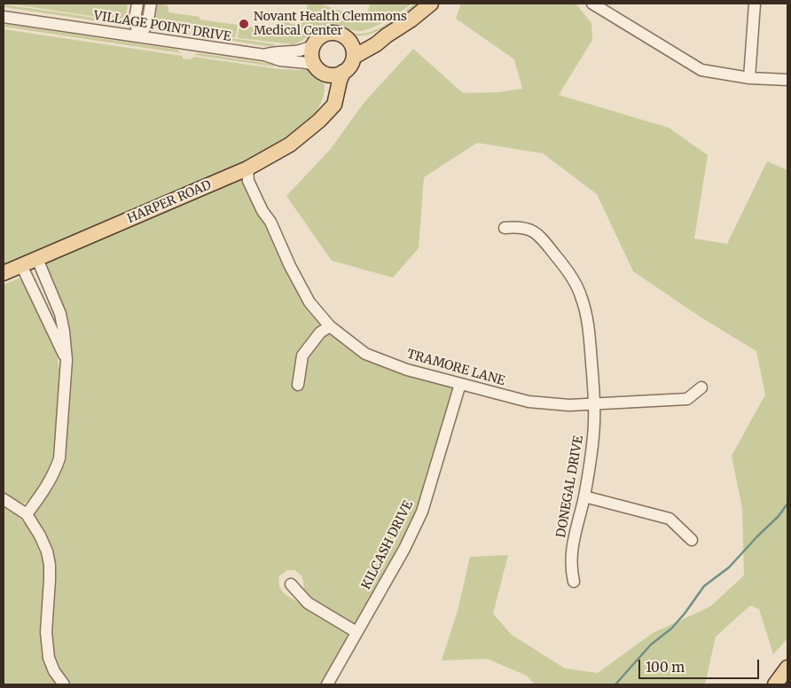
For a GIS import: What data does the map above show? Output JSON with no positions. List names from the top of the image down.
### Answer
{
  "streets": {
    "main road": ["HARPER ROAD"],
    "street": [
      "VILLAGE POINT DRIVE",
      "TRAMORE LANE",
      "DONEGAL DRIVE",
      "KILCASH DRIVE"
    ]
  },
  "crossings": [
    ["VILLAGE POINT DRIVE", "HARPER ROAD"],
    ["HARPER ROAD", "TRAMORE LANE"],
    ["TRAMORE LANE", "DONEGAL DRIVE"],
    ["TRAMORE LANE", "KILCASH DRIVE"]
  ],
  "places": ["Novant Health Clemmons Medical Center"],
  "scale_bar": "100 m"
}
